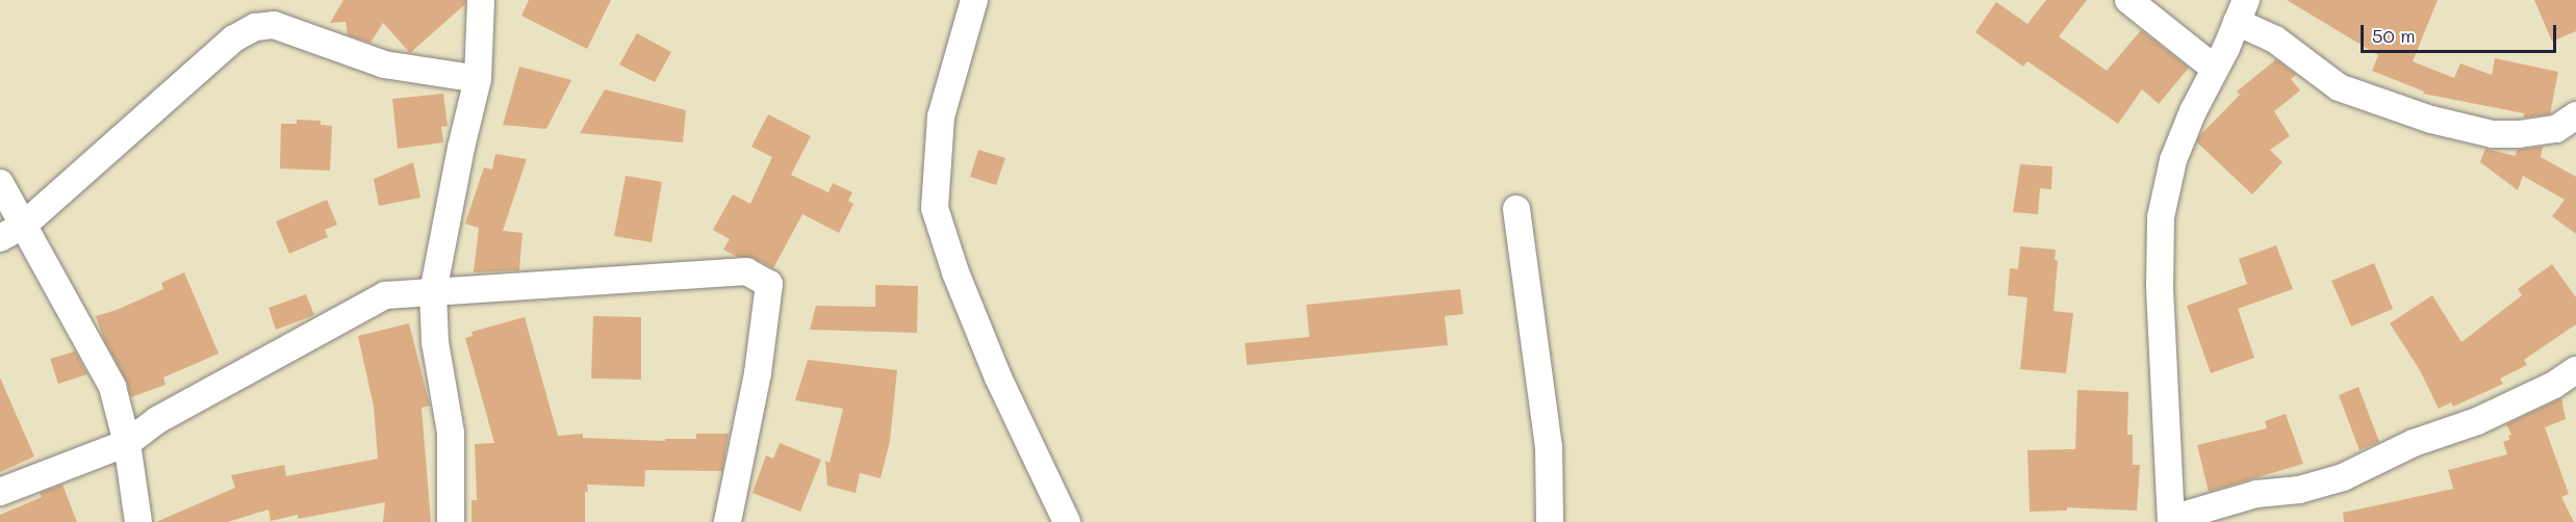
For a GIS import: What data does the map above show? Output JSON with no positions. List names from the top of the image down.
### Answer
{
  "scale_bar": "50 m"
}
